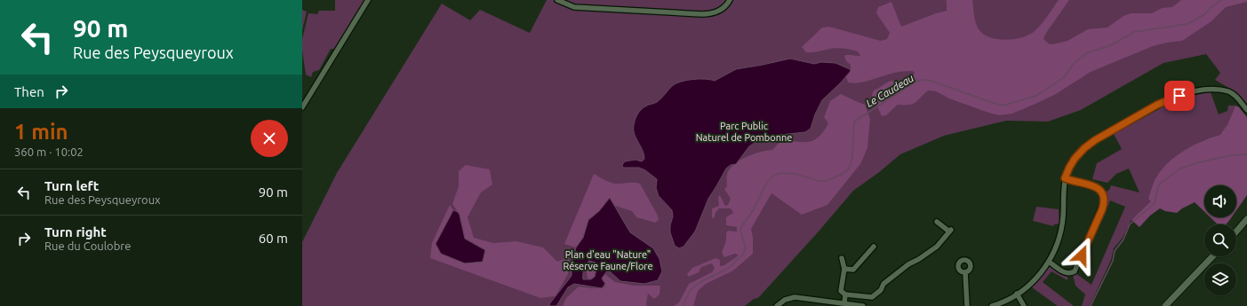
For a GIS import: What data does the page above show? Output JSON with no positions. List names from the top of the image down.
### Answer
{
  "water": ["Le Caudeau"],
  "parks": ["Parc Public Naturel de Pombonne", "Plan d'eau \"Nature\" Réserve Faune/Flore"],
  "page": {
    "turn": ["90 m", "Rue des Peysqueyroux"],
    "then": "Then",
    "heading": ["1 min", "360 m · 10:02"],
    "list": [
      {
        "name": "Turn left",
        "note": "Rue des Peysqueyroux",
        "value": "90 m"
      },
      {
        "name": "Turn right",
        "note": "Rue du Coulobre",
        "value": "60 m"
      }
    ]
  }
}
